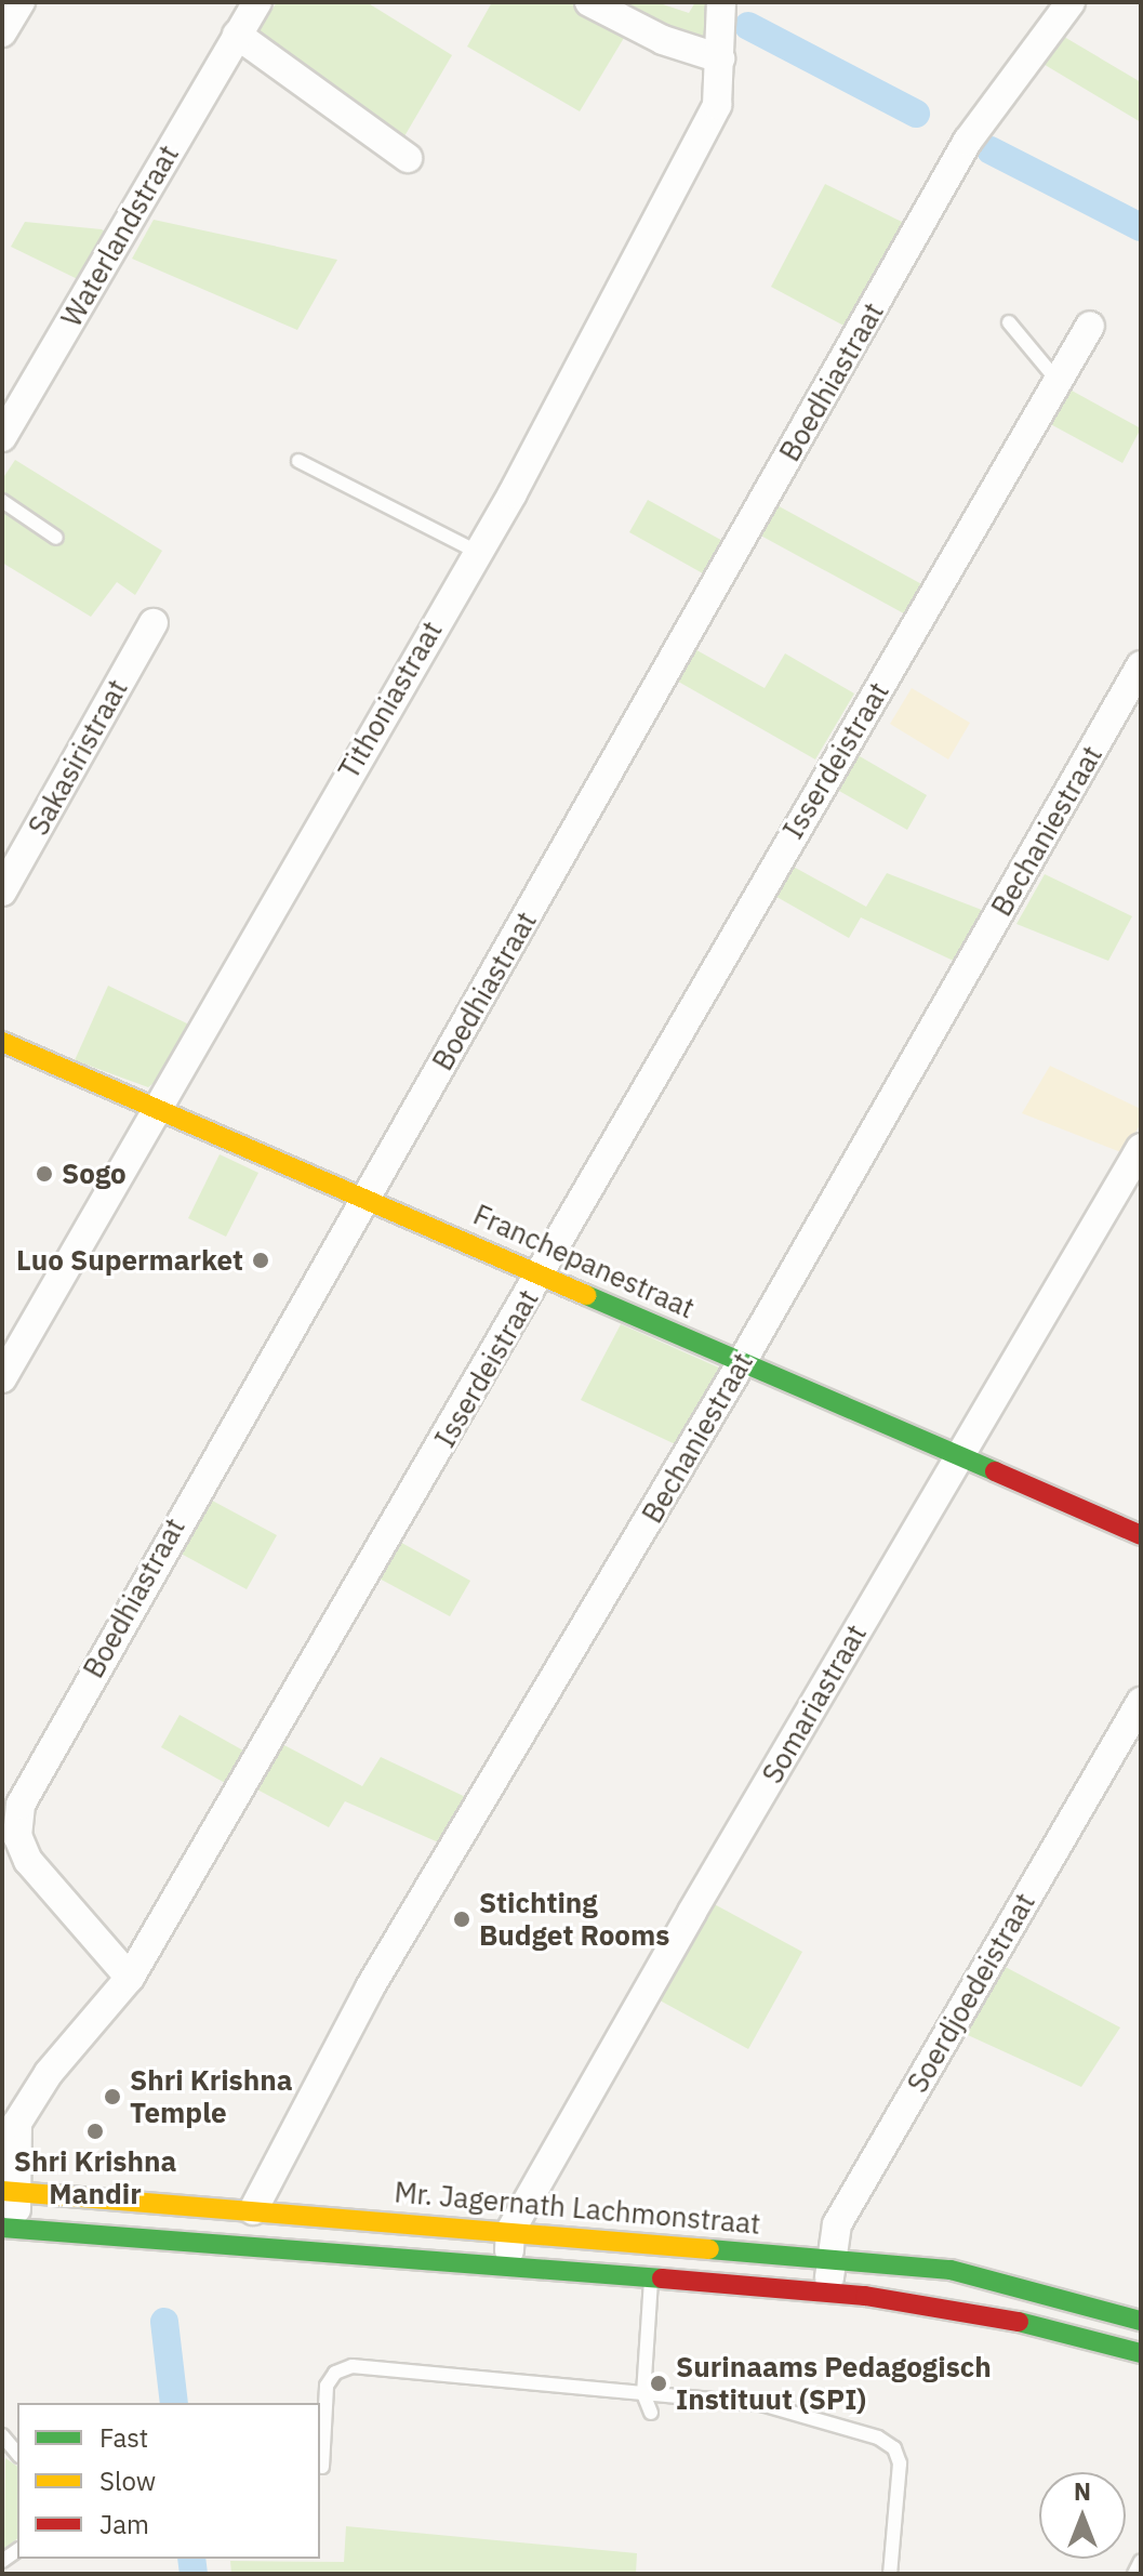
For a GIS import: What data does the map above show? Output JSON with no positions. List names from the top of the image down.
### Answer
{
  "streets": {
    "main road": ["Franchepanestraat", "Mr. Jagernath Lachmonstraat"],
    "street": [
      "Waterlandstraat",
      "Boedhiastraat",
      "Tithoniastraat",
      "Sakasiristraat",
      "Isserdeistraat",
      "Bechaniestraat",
      "Somariastraat",
      "Soerdjoedeistraat"
    ]
  },
  "crossings": [
    ["Boedhiastraat", "Isserdeistraat"],
    ["Boedhiastraat", "Franchepanestraat"],
    ["Tithoniastraat", "Franchepanestraat"],
    ["Isserdeistraat", "Franchepanestraat"],
    ["Isserdeistraat", "Mr. Jagernath Lachmonstraat"],
    ["Bechaniestraat", "Franchepanestraat"],
    ["Bechaniestraat", "Mr. Jagernath Lachmonstraat"],
    ["Franchepanestraat", "Somariastraat"],
    ["Somariastraat", "Mr. Jagernath Lachmonstraat"],
    ["Soerdjoedeistraat", "Mr. Jagernath Lachmonstraat"]
  ],
  "places": [
    "Sogo",
    "Luo Supermarket",
    "Stichting Budget Rooms",
    "Shri Krishna Temple",
    "Shri Krishna Mandir",
    "Surinaams Pedagogisch Instituut (SPI)"
  ],
  "legend": ["Fast", "Slow", "Jam"],
  "north": "top"
}
